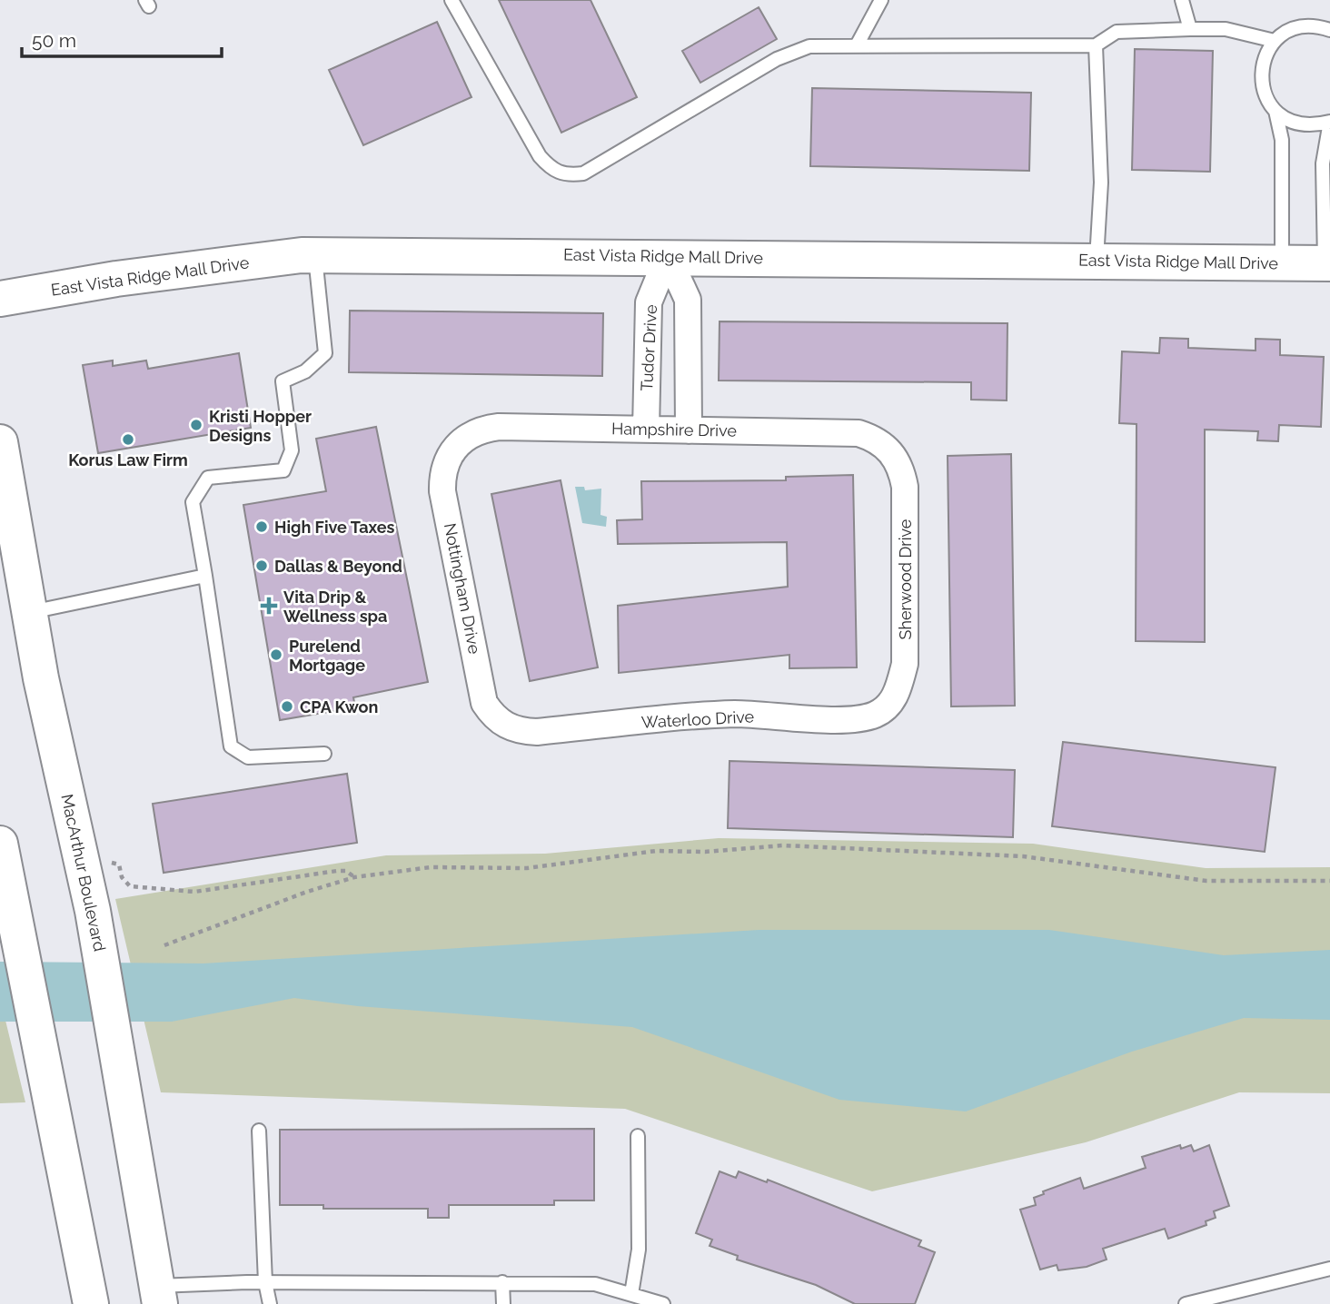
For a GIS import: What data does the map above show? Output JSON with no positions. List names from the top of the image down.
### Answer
{
  "streets": {
    "main road": ["East Vista Ridge Mall Drive", "MacArthur Boulevard"],
    "street": [
      "Tudor Drive",
      "Hampshire Drive",
      "Sherwood Drive",
      "Nottingham Drive",
      "Waterloo Drive"
    ]
  },
  "crossings": [
    ["East Vista Ridge Mall Drive", "Tudor Drive"],
    ["Tudor Drive", "Hampshire Drive"],
    ["Hampshire Drive", "Sherwood Drive"],
    ["Hampshire Drive", "Nottingham Drive"],
    ["Sherwood Drive", "Waterloo Drive"],
    ["Nottingham Drive", "Waterloo Drive"]
  ],
  "places": {
    "other": [
      "Kristi Hopper Designs",
      "Korus Law Firm",
      "High Five Taxes",
      "Dallas & Beyond",
      "Purelend Mortgage",
      "CPA Kwon"
    ],
    "health": ["Vita Drip & Wellness spa"]
  },
  "scale_bar": "50 m"
}
